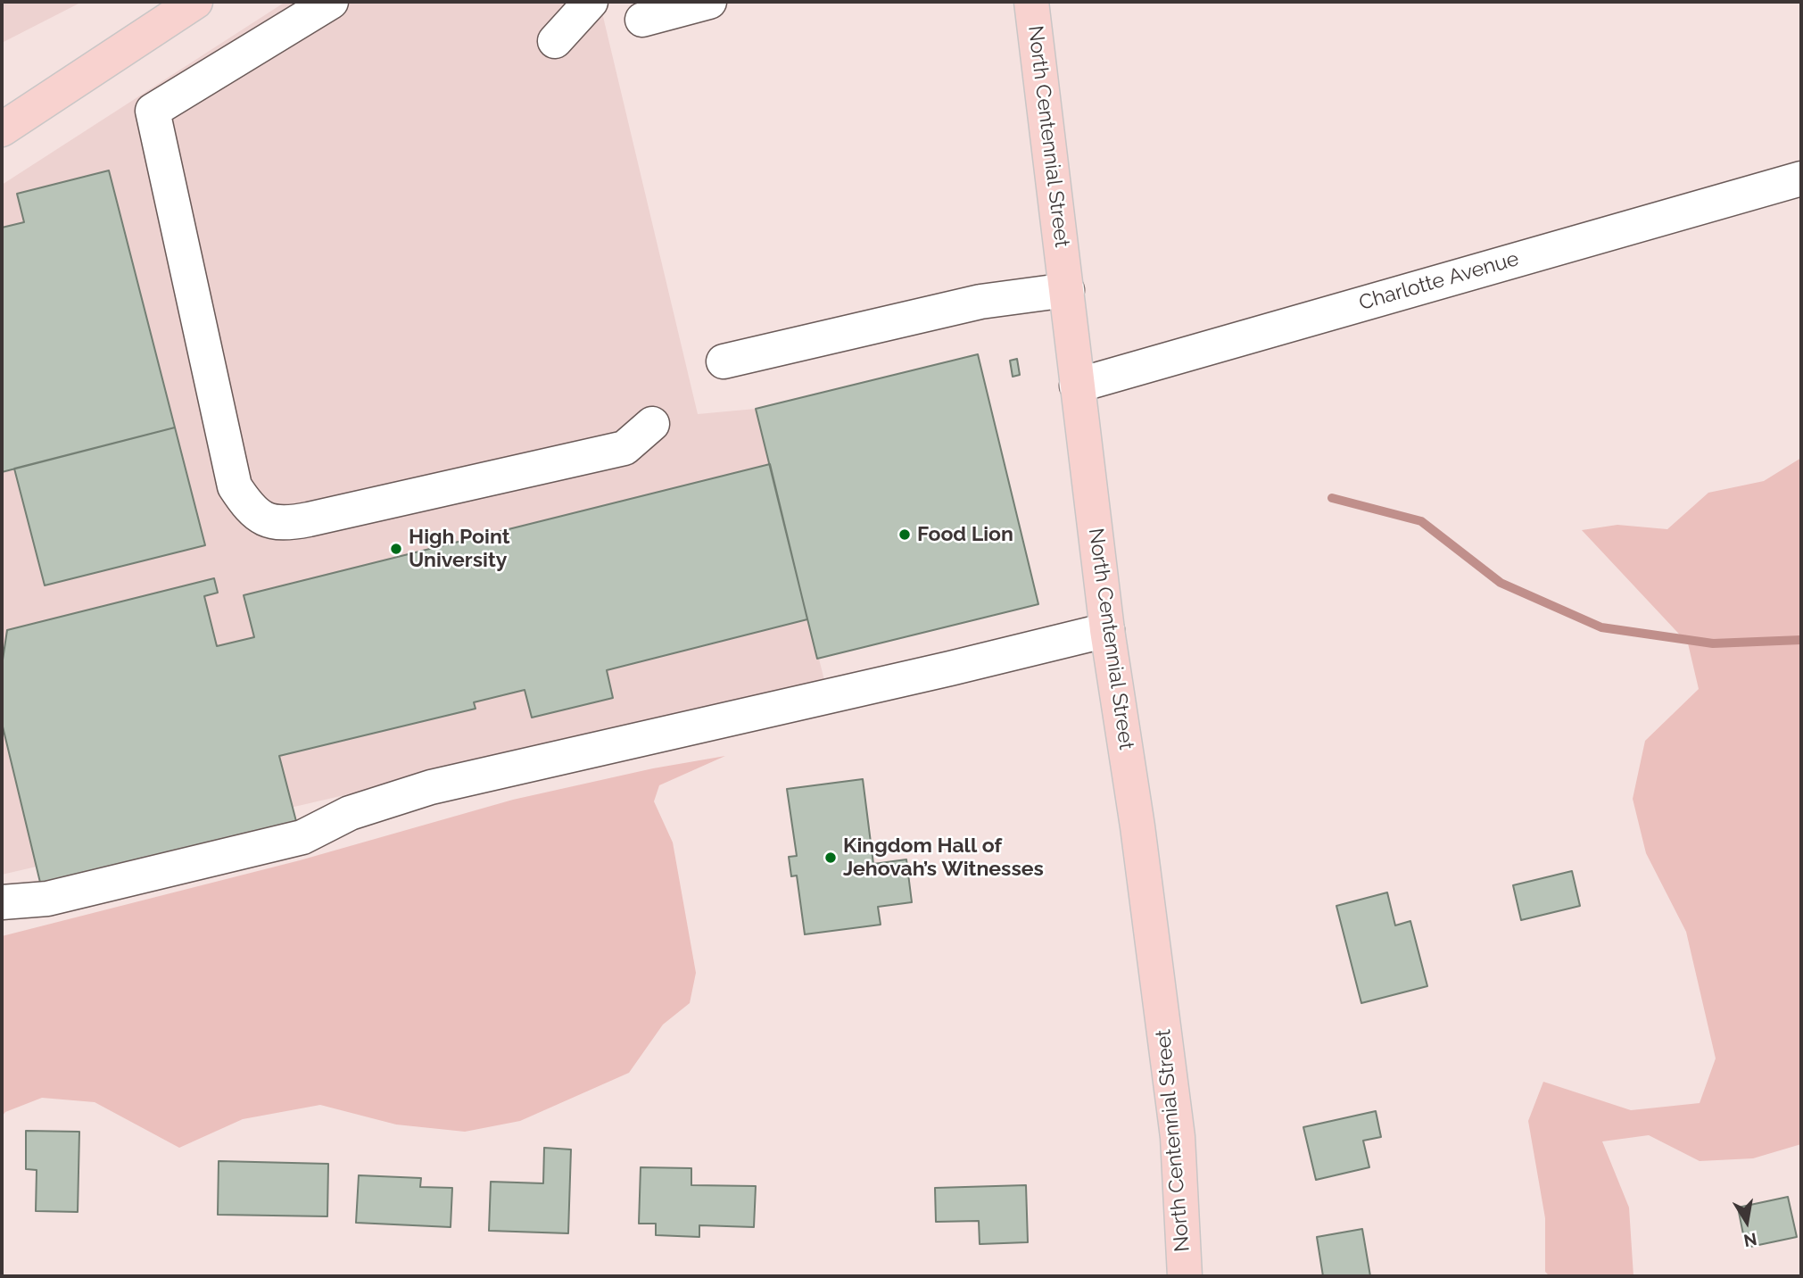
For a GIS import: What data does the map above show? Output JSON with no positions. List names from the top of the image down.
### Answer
{
  "streets": {
    "main road": ["North Centennial Street"],
    "street": ["Charlotte Avenue"]
  },
  "crossings": [
    ["North Centennial Street", "Charlotte Avenue"]
  ],
  "places": ["Food Lion", "High Point University", "Kingdom Hall of Jehovah’s Witnesses"],
  "north": "bottom"
}
